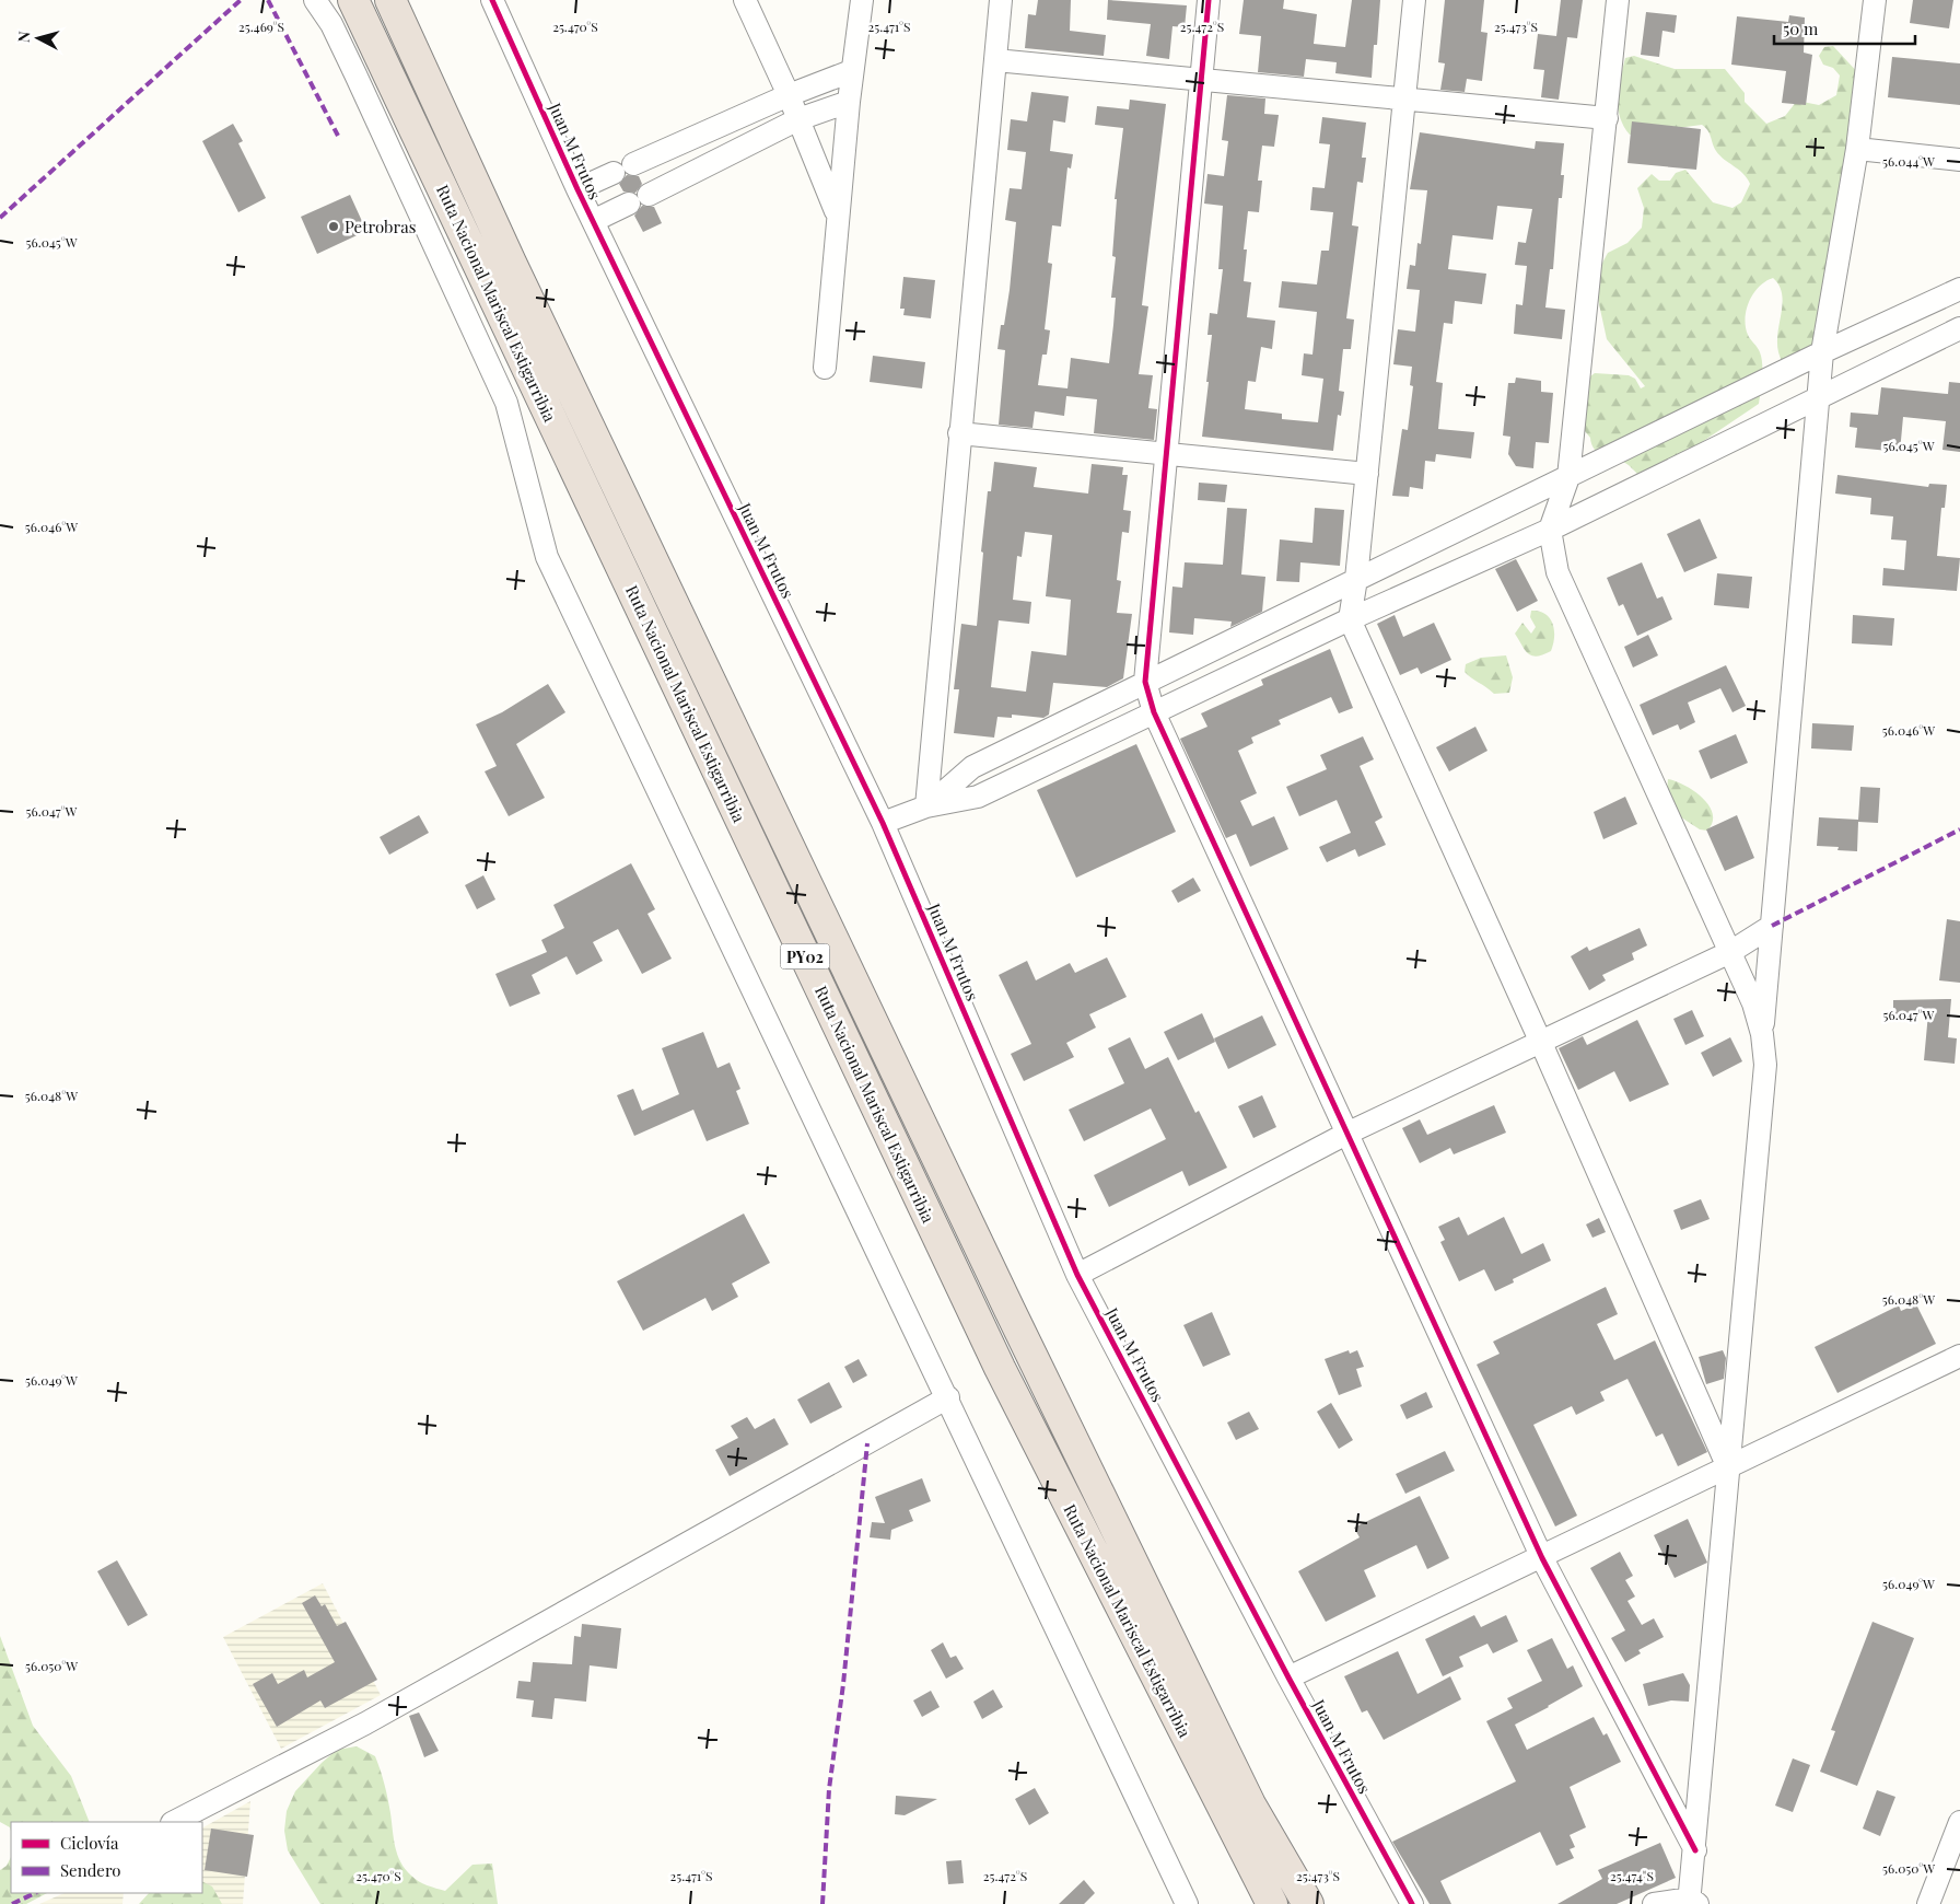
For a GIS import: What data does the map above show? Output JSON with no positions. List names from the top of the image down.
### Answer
{
  "streets": {
    "highway": ["Ruta Nacional Mariscal Estigarribia", "PY02"],
    "street": ["Juan M Frutos"]
  },
  "places": ["Petrobras"],
  "legend": ["Ciclovía", "Sendero"],
  "scale_bar": "50 m",
  "north": "left",
  "coordinates": [
    "25.469°S",
    "25.470°S",
    "25.471°S",
    "25.472°S",
    "25.473°S",
    "56.044°W",
    "56.045°W",
    "56.046°W",
    "56.047°W",
    "56.048°W",
    "56.049°W",
    "56.050°W",
    "25.474°S"
  ]
}
